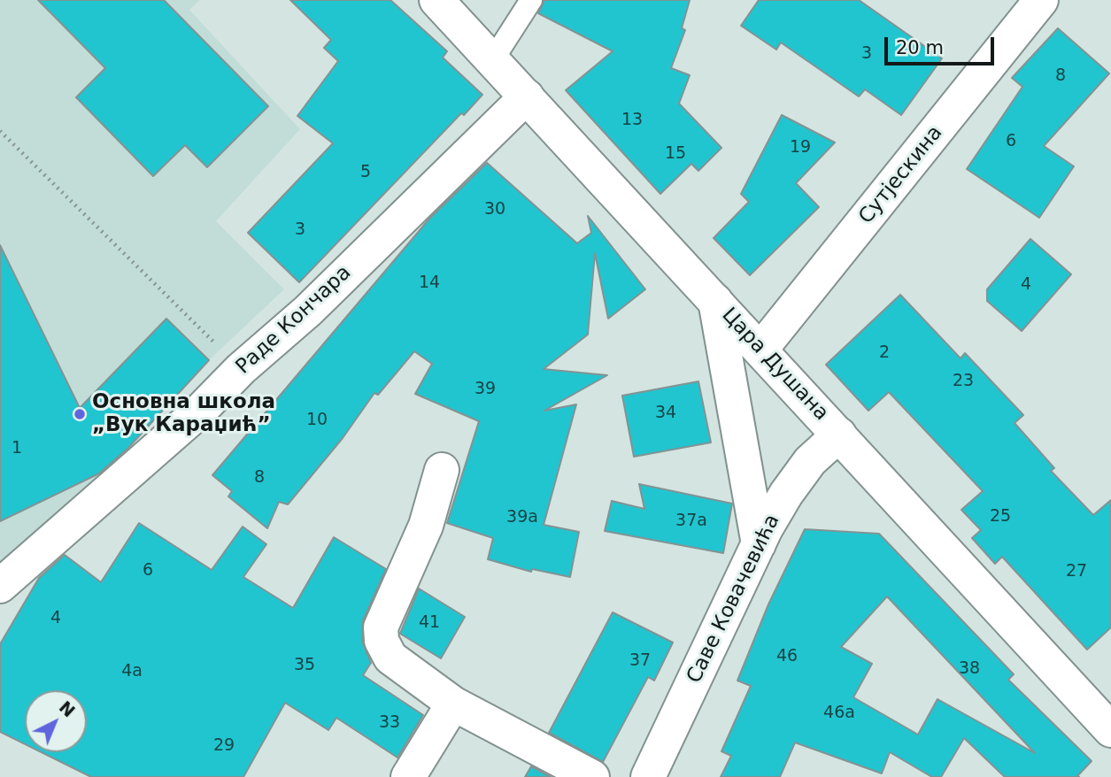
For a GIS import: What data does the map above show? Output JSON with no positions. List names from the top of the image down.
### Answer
{
  "streets": {
    "street": [
      "Сутјескина",
      "Раде Кончара",
      "Цара Душана",
      "Саве Ковачевића"
    ]
  },
  "crossings": [
    ["Сутјескина", "Цара Душана"],
    ["Раде Кончара", "Цара Душана"],
    ["Цара Душана", "Саве Ковачевића"]
  ],
  "places": ["Основна школа „Вук Караџић”"],
  "house_numbers": [
    "3",
    "8",
    "13",
    "6",
    "19",
    "15",
    "5",
    "30",
    "3",
    "14",
    "4",
    "2",
    "23",
    "39",
    "34",
    "10",
    "1",
    "8",
    "25",
    "39a",
    "37a",
    "6",
    "27",
    "4",
    "41",
    "46",
    "37",
    "35",
    "38",
    "4a",
    "46a",
    "33",
    "29"
  ],
  "scale_bar": "20 m",
  "north": "top right"
}
